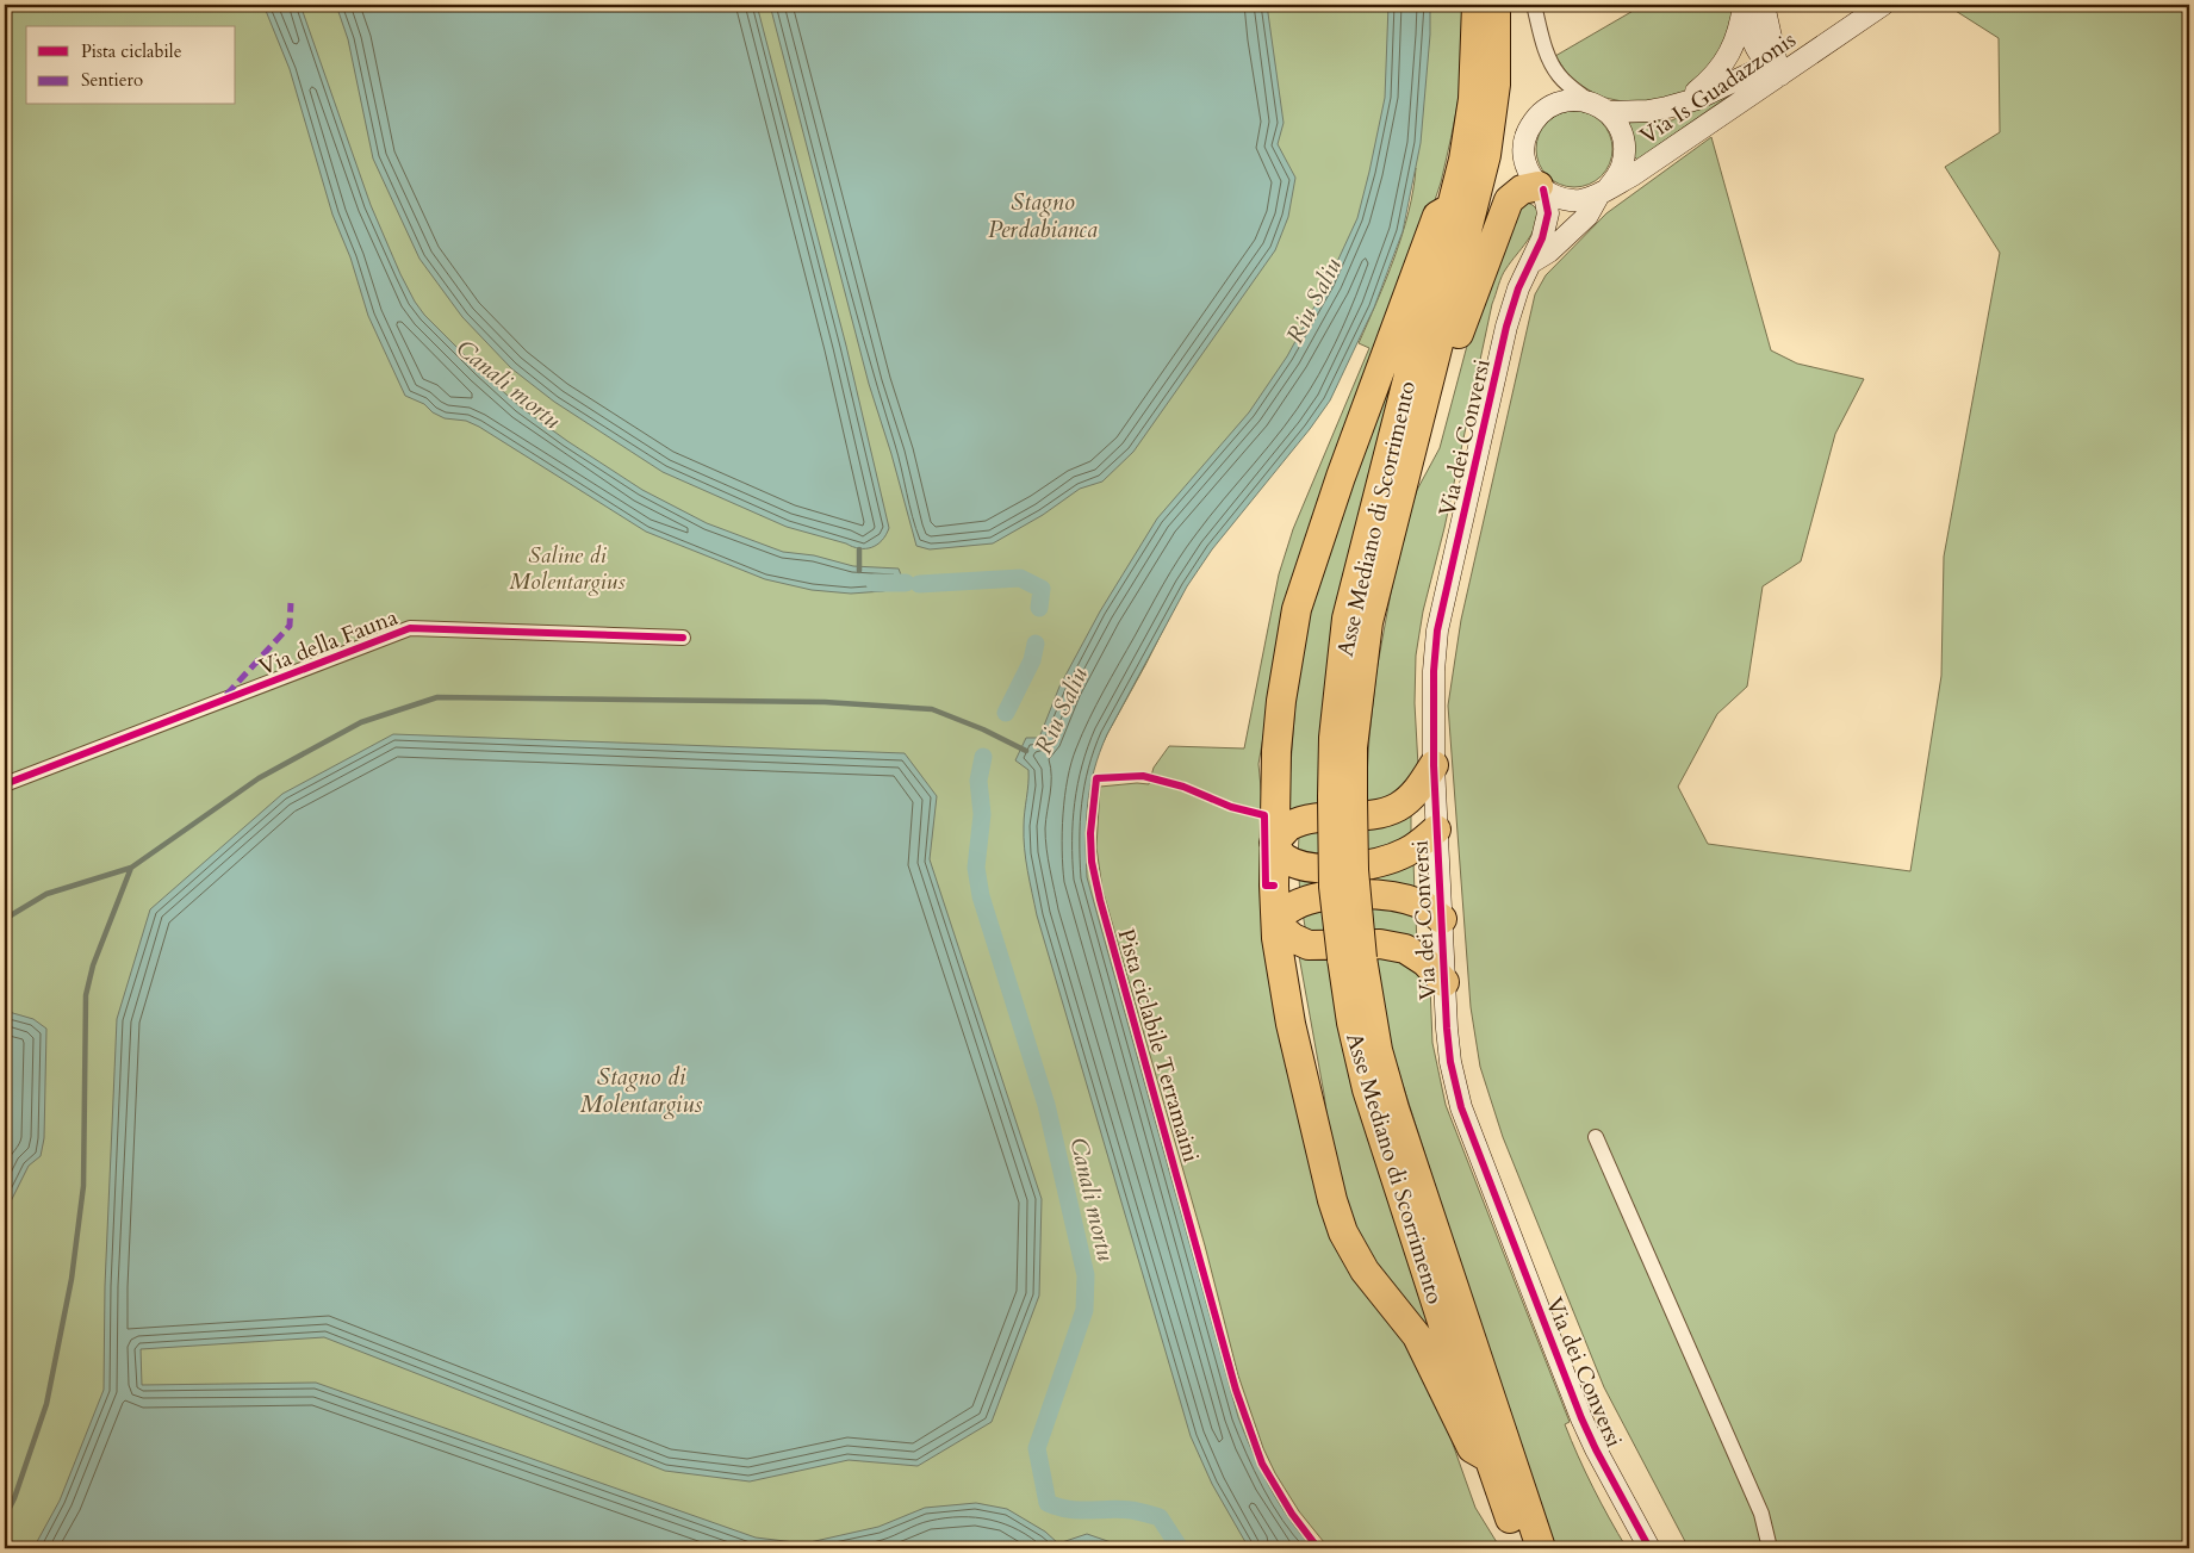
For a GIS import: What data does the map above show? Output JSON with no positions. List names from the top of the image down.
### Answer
{
  "streets": {
    "highway": ["Asse Mediano di Scorrimento"],
    "street": ["Via Is Guadazzonis", "Via dei Conversi", "Via della Fauna"],
    "cycle path": ["Pista ciclabile Terramaini"]
  },
  "crossings": [
    ["Via Is Guadazzonis", "Via dei Conversi"]
  ],
  "water": [
    "Stagno Perdabianca",
    "Riu Saliu",
    "Canali mortu",
    "Stagno di Molentargius"
  ],
  "parks": ["Saline di Molentargius"],
  "legend": ["Pista ciclabile", "Sentiero"]
}
